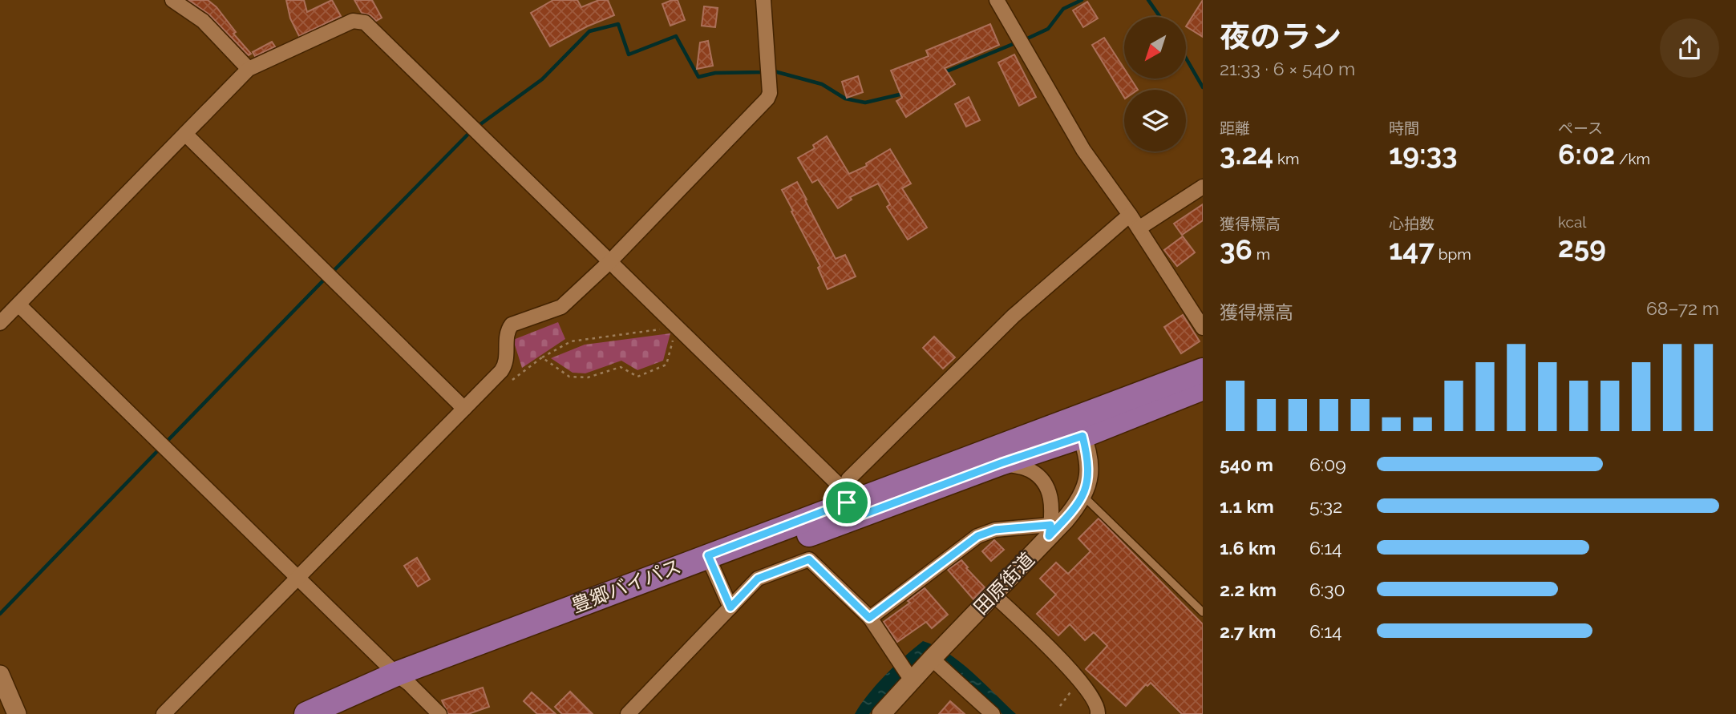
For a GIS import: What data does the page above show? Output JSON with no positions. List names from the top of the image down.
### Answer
{
  "streets": {
    "main road": ["豊郷バイパス"],
    "street": ["田原街道"]
  },
  "crossings": [
    ["田原街道", "豊郷バイパス"]
  ],
  "north": "bottom left",
  "page": {
    "heading": ["夜のラン", "21:33 · 6 × 540 m"],
    "stats": [
      ["距離", "3.24 km"],
      ["時間", "19:33"],
      ["ペース", "6:02 /km"],
      ["獲得標高", "36 m"],
      ["心拍数", "147 bpm"],
      ["kcal", "259"]
    ],
    "chart": ["獲得標高", "68–72 m"],
    "list": [
      {
        "name": "540 m",
        "note": "6:09"
      },
      {
        "name": "1.1 km",
        "note": "5:32"
      },
      {
        "name": "1.6 km",
        "note": "6:14"
      },
      {
        "name": "2.2 km",
        "note": "6:30"
      },
      {
        "name": "2.7 km",
        "note": "6:14"
      }
    ]
  }
}
